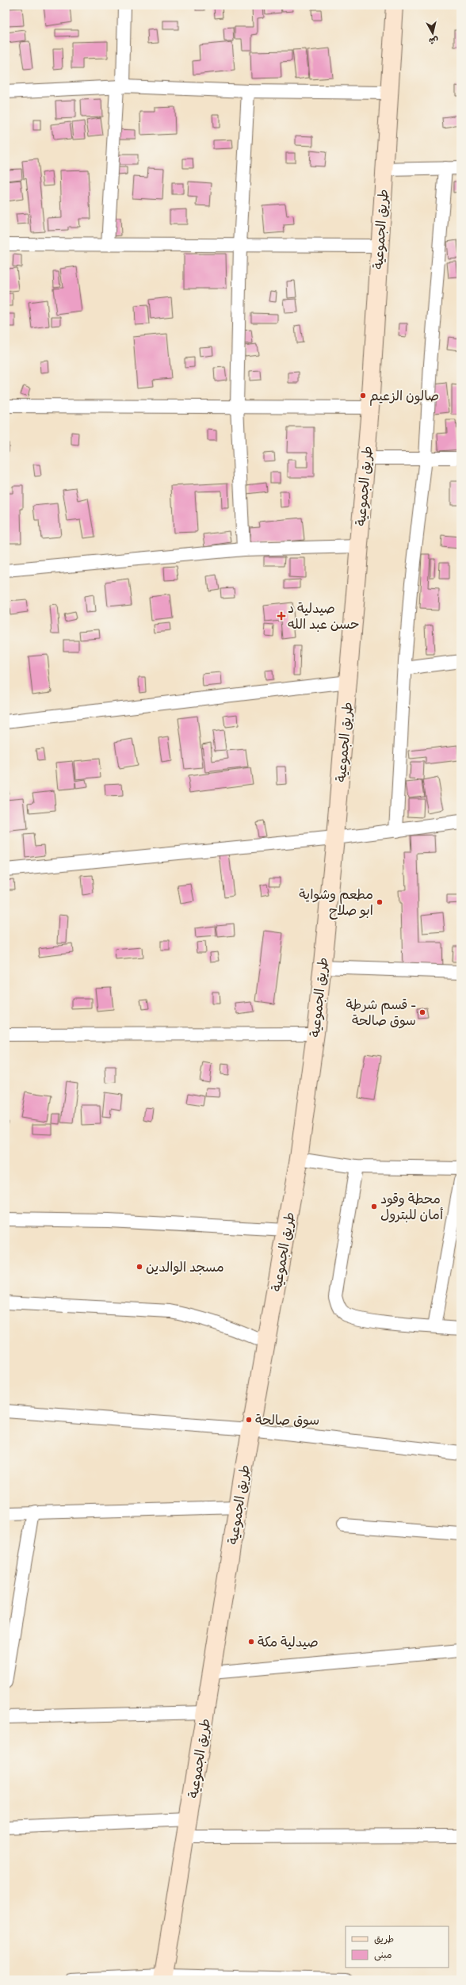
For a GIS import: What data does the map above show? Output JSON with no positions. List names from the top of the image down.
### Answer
{
  "streets": {
    "main road": ["طريق الجموعية"]
  },
  "places": {
    "other": [
      "صالون الزعيم",
      "مطعم وشواية ابو صلاح",
      "قسم شرطة - سوق صالحة",
      "محطة وقود أمان للبترول",
      "مسجد الوالدين",
      "سوق صالحة",
      "صيدلية مكة"
    ],
    "health": ["صيدلية د حسن عبد الله"]
  },
  "legend": ["طريق", "مبنى"],
  "north": "bottom"
}
